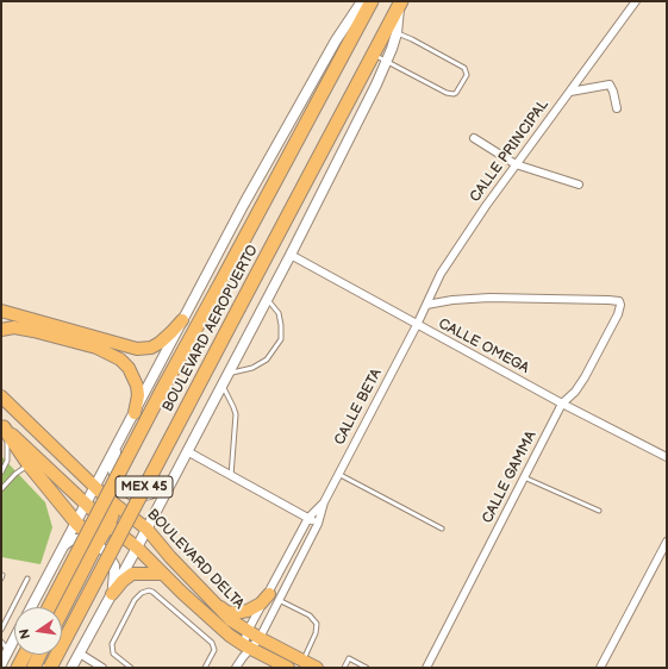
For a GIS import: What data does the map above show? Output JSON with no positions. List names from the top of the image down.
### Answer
{
  "streets": {
    "highway": ["BOULEVARD AEROPUERTO", "MEX 45"],
    "main road": ["BOULEVARD DELTA"],
    "street": [
      "CALLE PRINCIPAL",
      "CALLE OMEGA",
      "CALLE BETA",
      "CALLE GAMMA"
    ]
  },
  "crossings": [
    ["CALLE PRINCIPAL", "CALLE OMEGA"],
    ["CALLE PRINCIPAL", "CALLE BETA"],
    ["CALLE PRINCIPAL", "CALLE GAMMA"],
    ["BOULEVARD AEROPUERTO", "CALLE OMEGA"],
    ["BOULEVARD AEROPUERTO", "BOULEVARD DELTA"],
    ["CALLE OMEGA", "CALLE BETA"],
    ["CALLE OMEGA", "CALLE GAMMA"],
    ["CALLE BETA", "BOULEVARD DELTA"]
  ],
  "north": "left"
}
